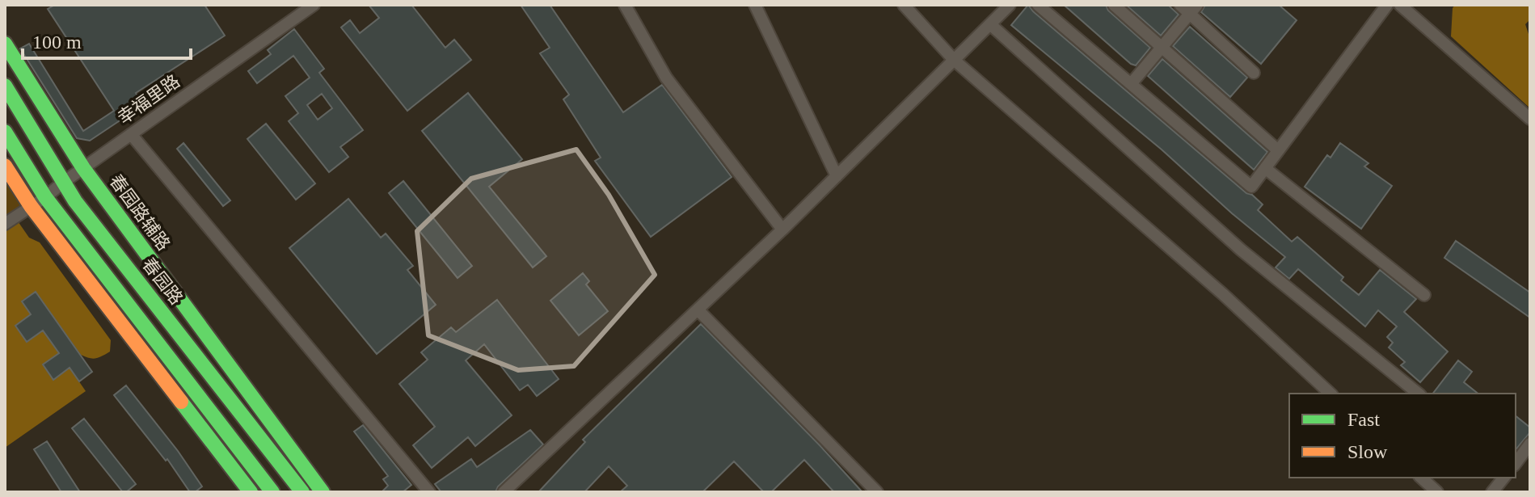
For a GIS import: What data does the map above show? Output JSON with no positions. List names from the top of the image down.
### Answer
{
  "streets": {
    "street": ["幸福里路", "春园路辅路", "春园路"]
  },
  "crossings": [
    ["幸福里路", "春园路辅路"],
    ["幸福里路", "春园路"]
  ],
  "legend": ["Fast", "Slow"],
  "scale_bar": "100 m"
}
